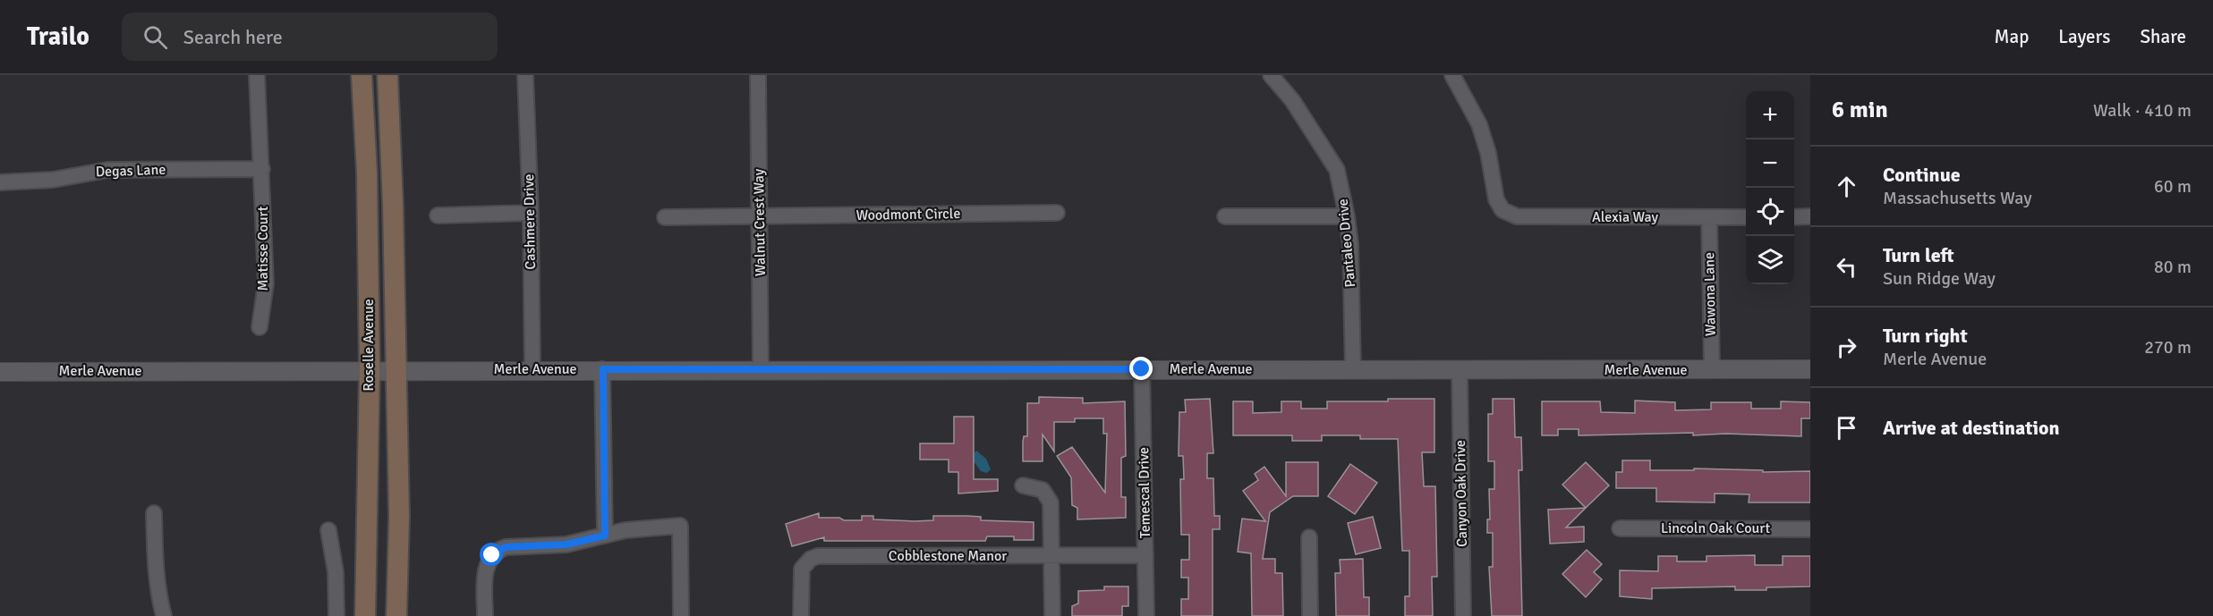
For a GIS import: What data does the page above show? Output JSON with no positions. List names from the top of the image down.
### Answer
{
  "streets": {
    "main road": ["Roselle Avenue"],
    "street": [
      "Degas Lane",
      "Woodmont Circle",
      "Alexia Way",
      "Cashmere Drive",
      "Walnut Crest Way",
      "Pantaleo Drive",
      "Matisse Court",
      "Wawona Lane",
      "Merle Avenue",
      "Temescal Drive",
      "Canyon Oak Drive",
      "Lincoln Oak Court",
      "Cobblestone Manor"
    ]
  },
  "crossings": [
    ["Degas Lane", "Matisse Court"],
    ["Woodmont Circle", "Walnut Crest Way"],
    ["Alexia Way", "Wawona Lane"],
    ["Cashmere Drive", "Merle Avenue"],
    ["Walnut Crest Way", "Merle Avenue"],
    ["Pantaleo Drive", "Merle Avenue"],
    ["Wawona Lane", "Merle Avenue"],
    ["Roselle Avenue", "Merle Avenue"],
    ["Merle Avenue", "Temescal Drive"],
    ["Merle Avenue", "Canyon Oak Drive"],
    ["Temescal Drive", "Cobblestone Manor"]
  ],
  "page": {
    "header": "Trailo",
    "search": "Search here",
    "nav": ["Map", "Layers", "Share"],
    "heading": ["6 min", "Walk · 410 m"],
    "map_buttons": ["+", "−"],
    "list": [
      ["Continue", "Massachusetts Way", "60 m"],
      ["Turn left", "Sun Ridge Way", "80 m"],
      ["Turn right", "Merle Avenue", "270 m"],
      "Arrive at destination"
    ]
  }
}
